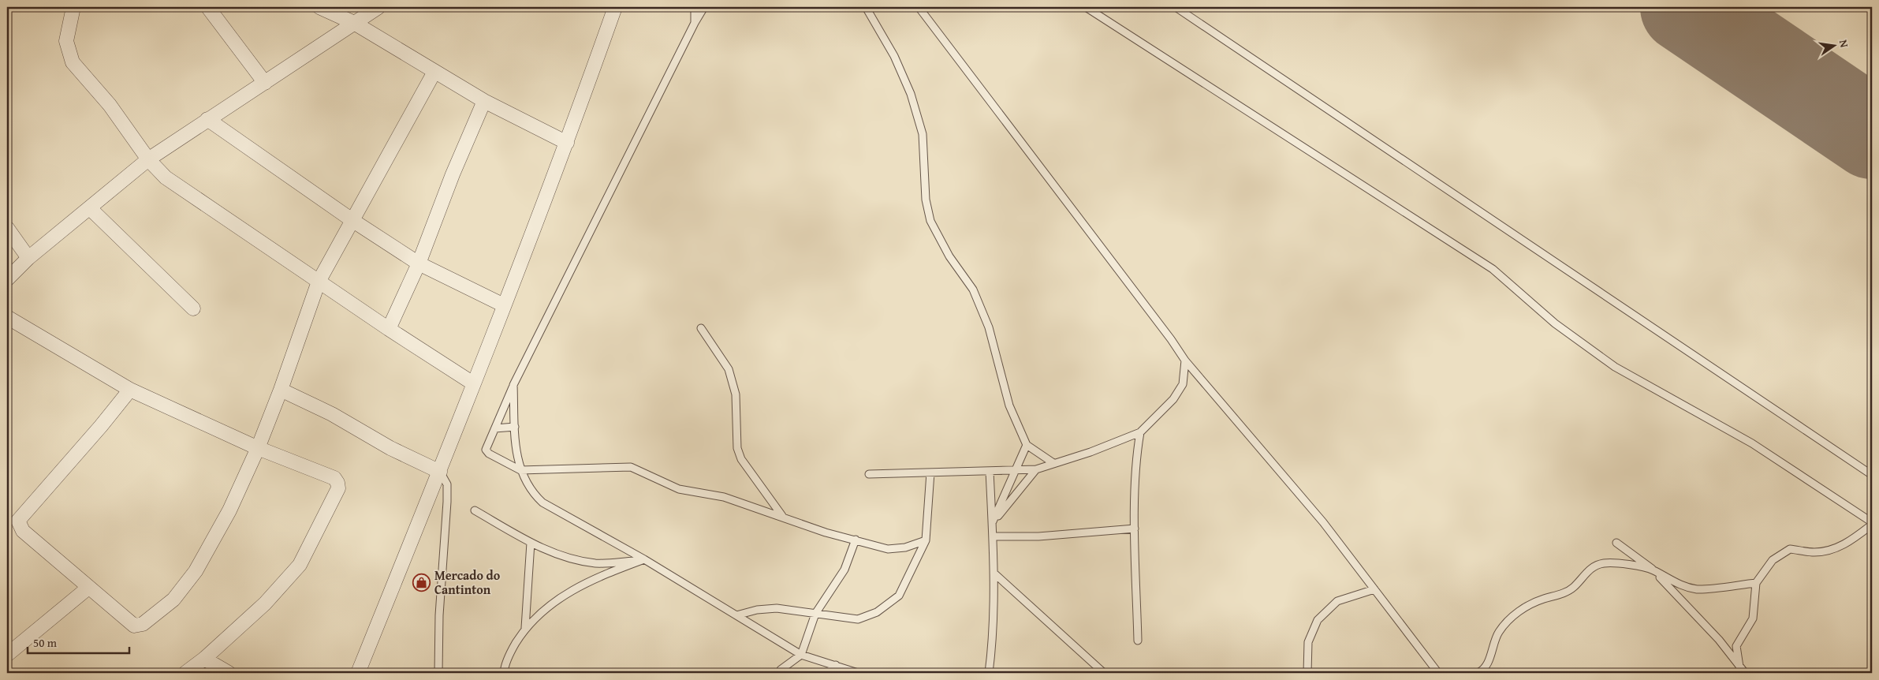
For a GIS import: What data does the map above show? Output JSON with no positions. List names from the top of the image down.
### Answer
{
  "places": {
    "shop": ["Mercado do Cantinton"]
  },
  "scale_bar": "50 m",
  "north": "right"
}
